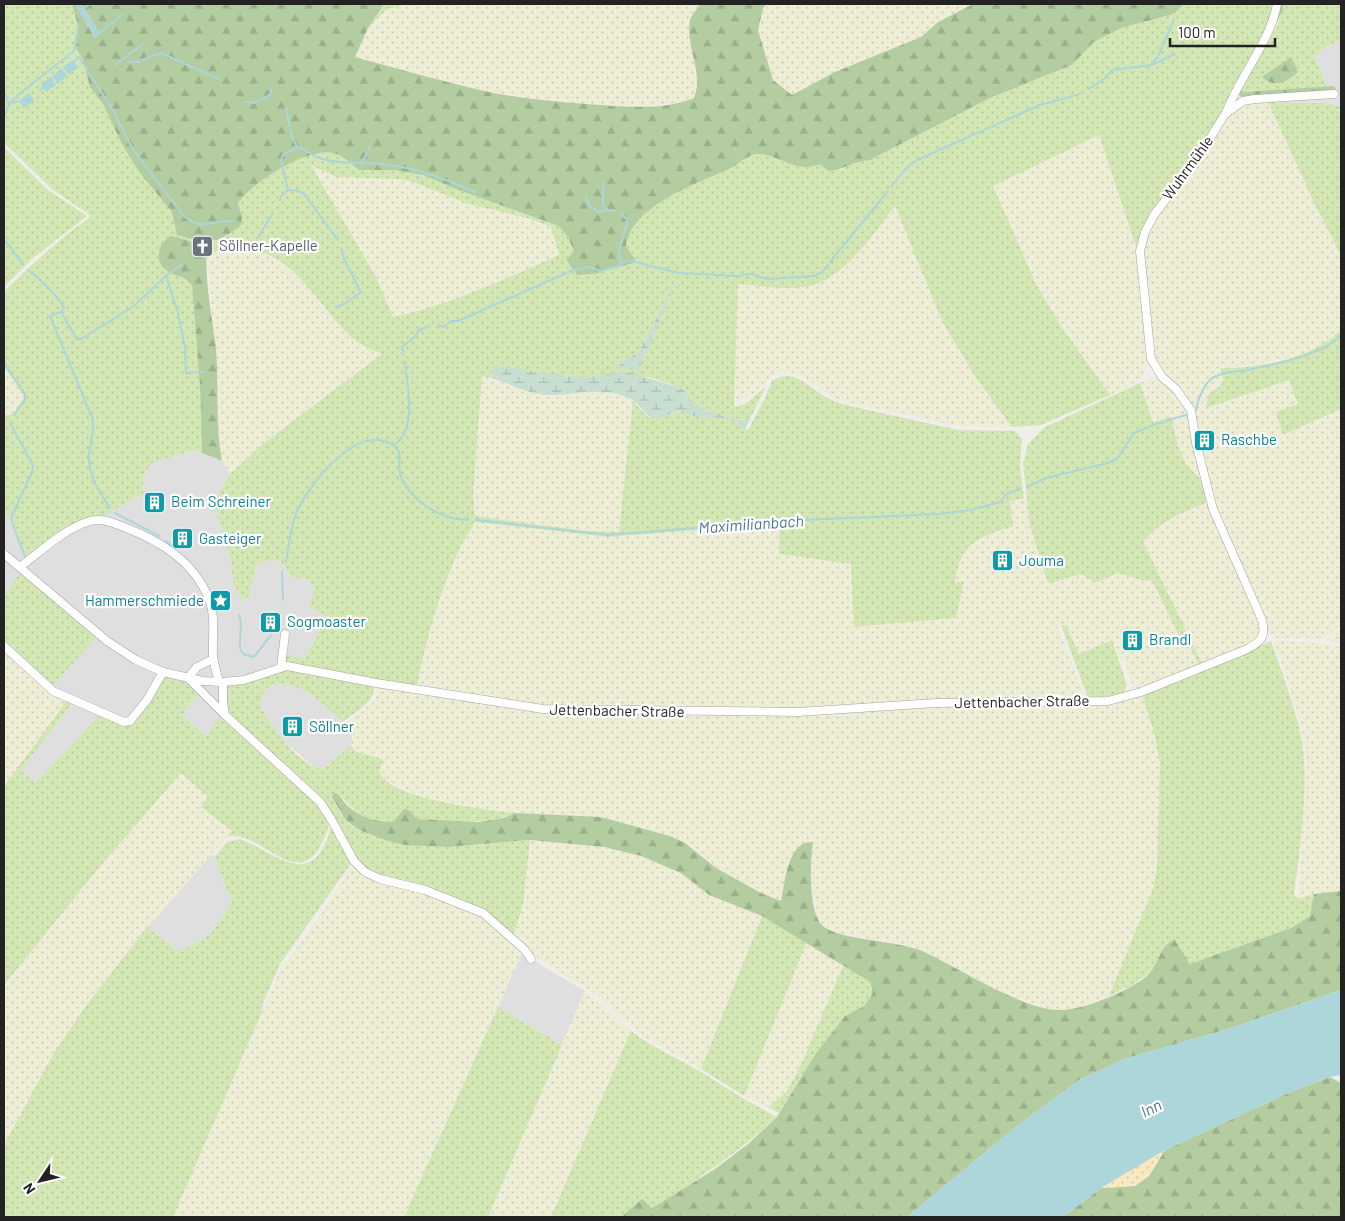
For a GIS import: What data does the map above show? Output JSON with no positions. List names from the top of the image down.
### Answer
{
  "streets": {
    "street": ["Wuhrmühle", "Jettenbacher Straße"]
  },
  "crossings": [
    ["Wuhrmühle", "Jettenbacher Straße"]
  ],
  "water": ["Maximilianbach", "Inn"],
  "places": {
    "church": ["Söllner-Kapelle"],
    "building": [
      "Raschbe",
      "Beim Schreiner",
      "Gasteiger",
      "Jouma",
      "Sogmoaster",
      "Brandl",
      "Söllner"
    ],
    "place": ["Hammerschmiede"]
  },
  "scale_bar": "100 m",
  "north": "bottom left"
}
